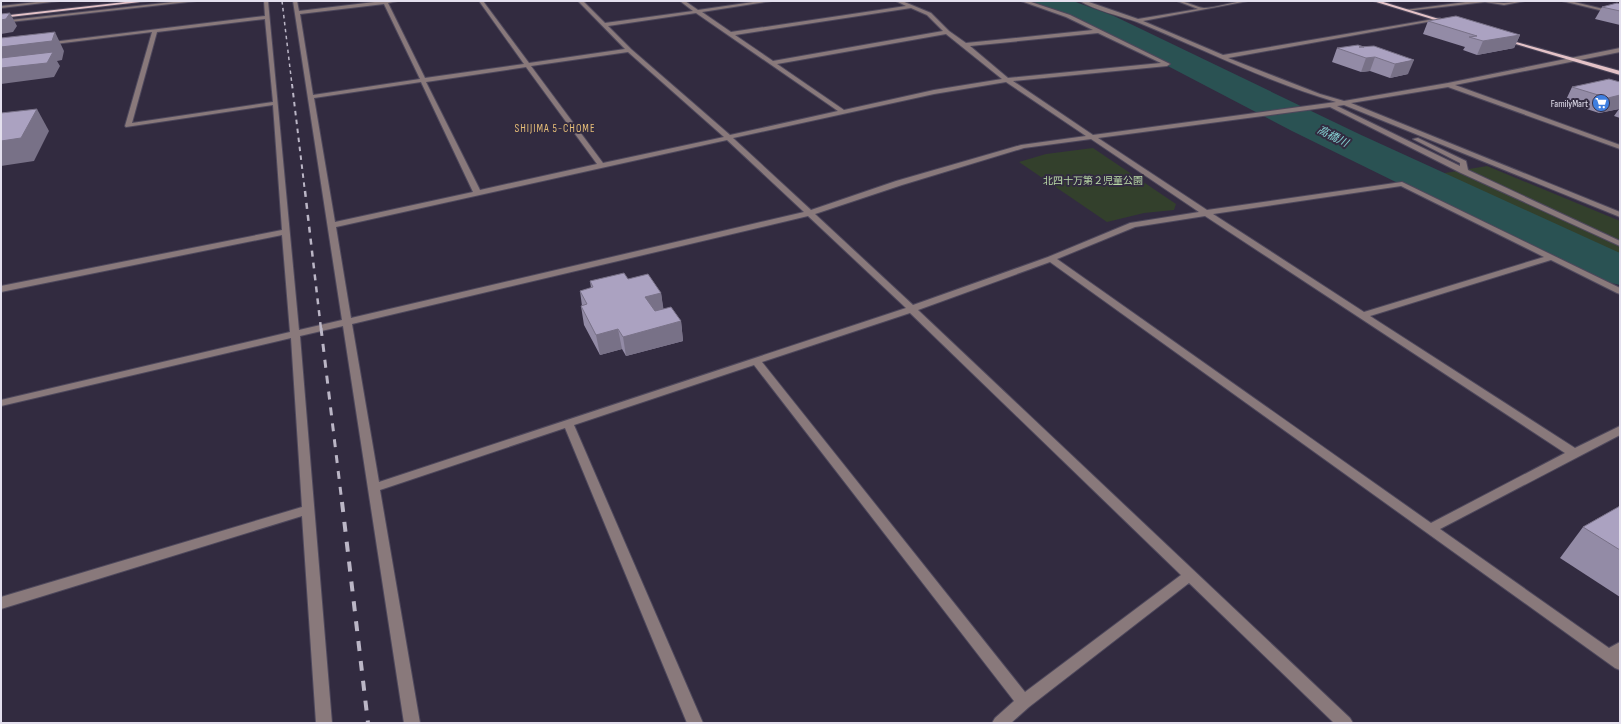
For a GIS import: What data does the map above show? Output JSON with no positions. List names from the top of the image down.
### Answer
{
  "districts": ["SHIJIMA 5-CHOME"],
  "water": ["高橋川"],
  "parks": ["北四十万第２児童公園"],
  "places": {
    "supermarket": ["FamilyMart"]
  }
}
